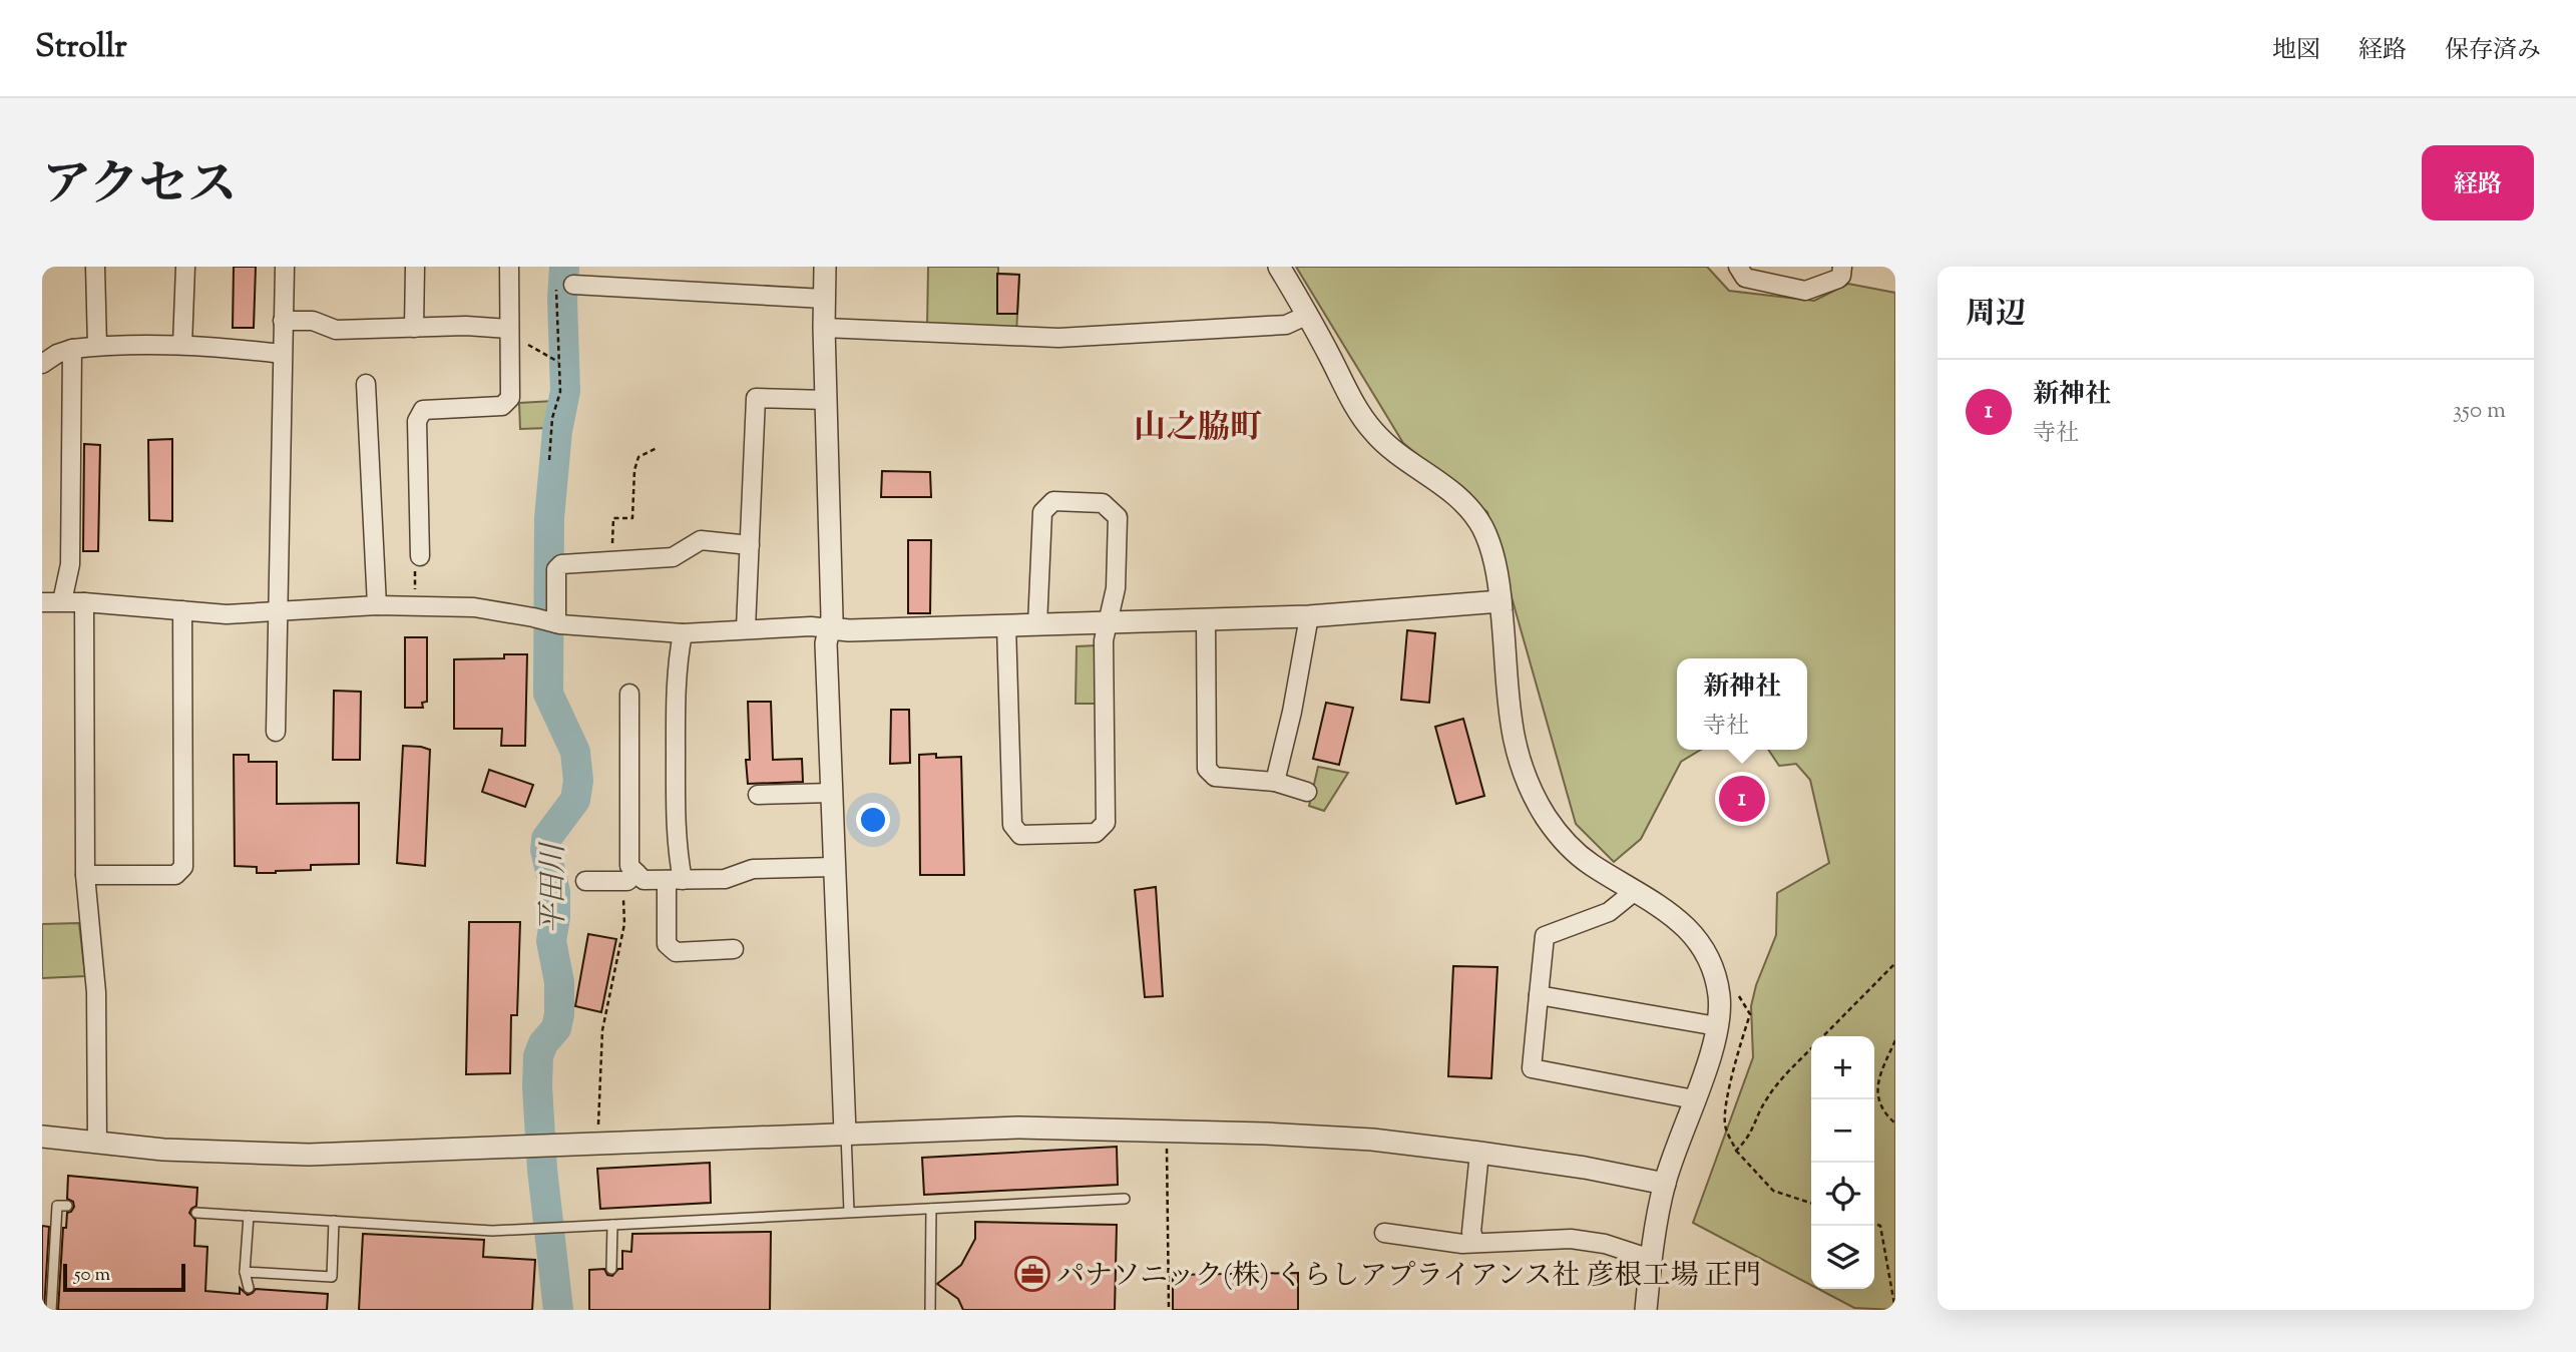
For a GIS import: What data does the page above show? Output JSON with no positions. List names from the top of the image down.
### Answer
{
  "districts": ["山之脇町"],
  "water": ["平田川"],
  "places": {
    "office": ["パナソニック(株) くらしアプライアンス社 彦根工場 正門"]
  },
  "scale_bar": "50 m",
  "page": {
    "header": "Strollr",
    "nav": ["地図", "経路", "保存済み"],
    "title": "アクセス",
    "buttons": "経路",
    "heading": "周辺",
    "list": [
      {
        "mark": "1",
        "name": "新神社",
        "note": "寺社",
        "value": "350 m"
      }
    ],
    "popup": ["新神社", "寺社"],
    "pins": "1",
    "map_buttons": ["+", "−"],
    "scale": "50 m"
  }
}
